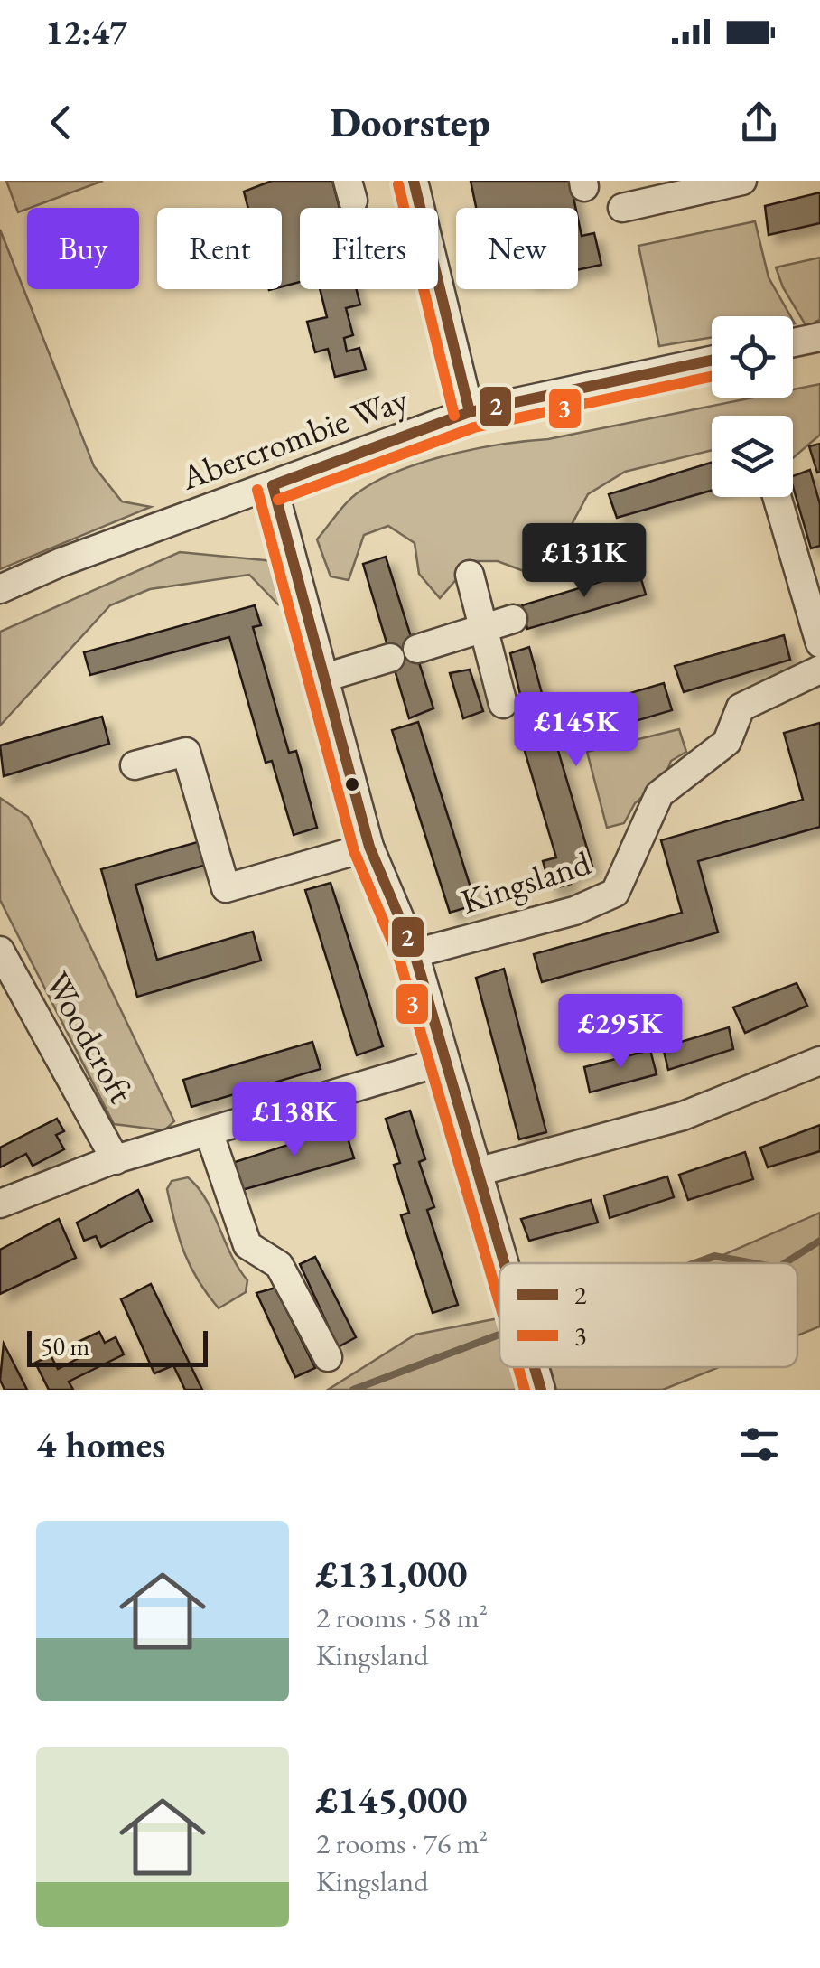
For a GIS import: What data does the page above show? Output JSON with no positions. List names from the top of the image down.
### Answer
{
  "streets": {
    "street": ["Abercrombie Way", "Kingsland", "Woodcroft"]
  },
  "lines": ["transit line 2", "transit line 3"],
  "legend": ["2", "3"],
  "scale_bar": "50 m",
  "page": {
    "status": "12:47",
    "header": "Doorstep",
    "chip": [
      "Buy",
      "Rent",
      "Filters",
      "New"
    ],
    "price": [
      "£131K",
      "£145K",
      "£295K",
      "£138K"
    ],
    "scale": "50 m",
    "heading": "4 homes",
    "list": [
      {
        "name": "£131,000",
        "note": "2 rooms · 58 m² · Kingsland"
      },
      {
        "name": "£145,000",
        "note": "2 rooms · 76 m² · Kingsland"
      }
    ]
  }
}
